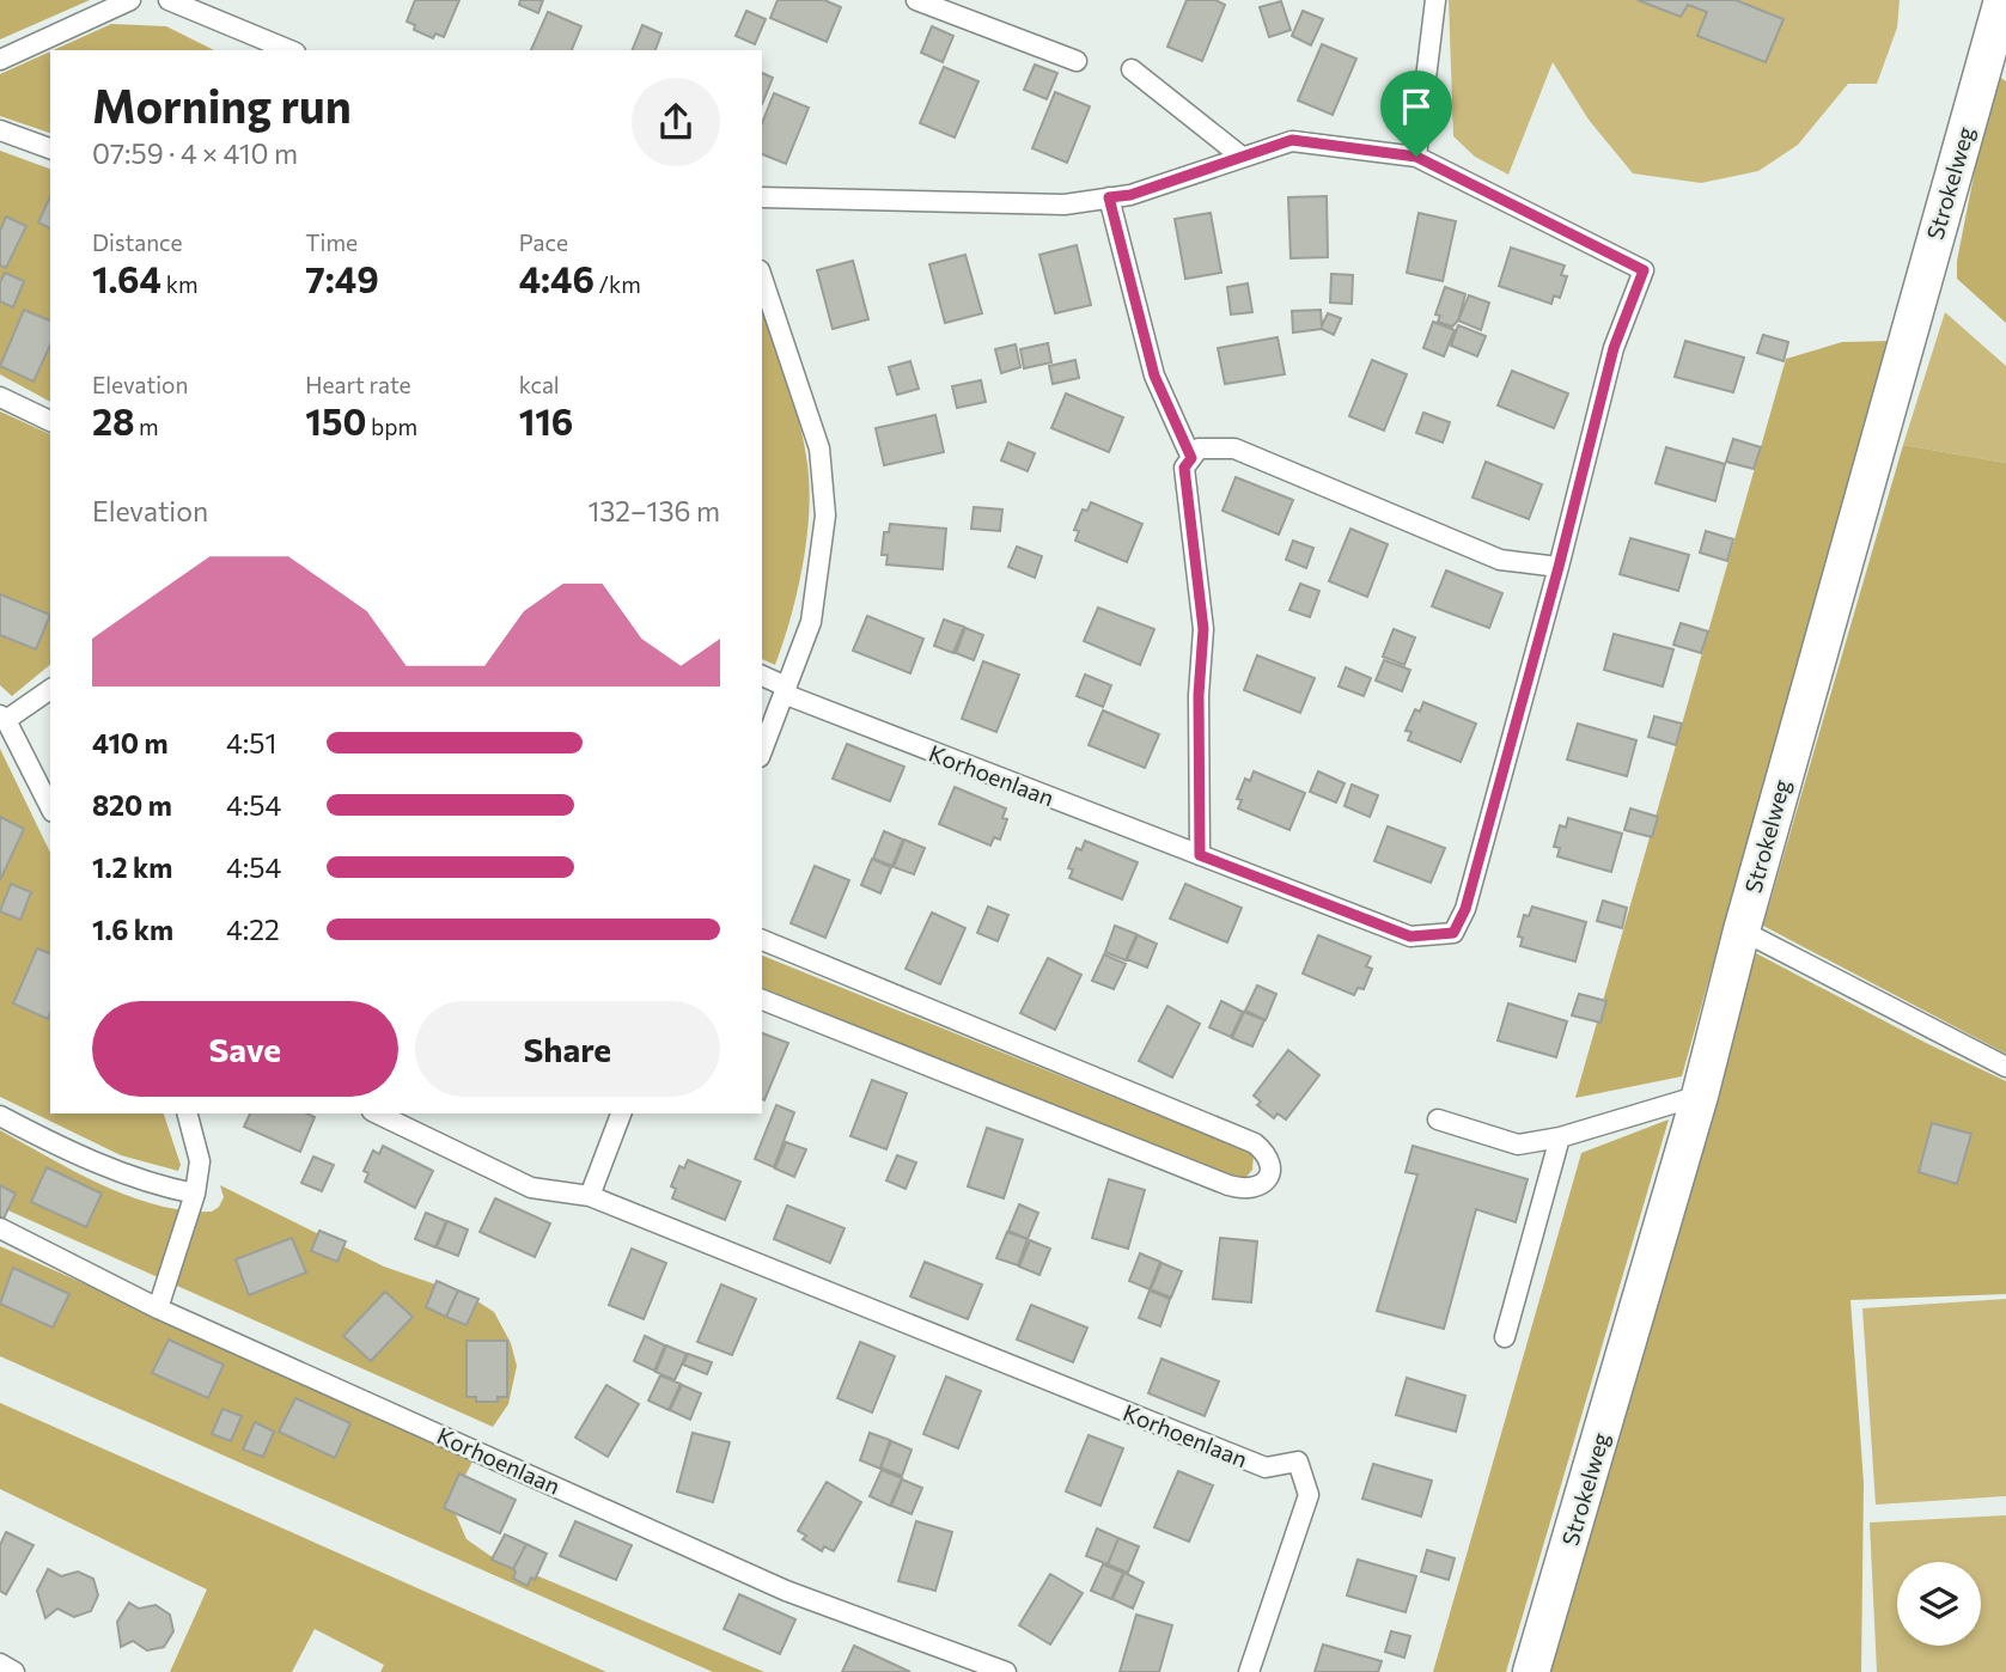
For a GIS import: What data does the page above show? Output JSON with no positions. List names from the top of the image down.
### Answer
{
  "streets": {
    "street": ["Strokelweg"],
    "lane": ["Korhoenlaan"]
  },
  "page": {
    "heading": ["Morning run", "07:59 · 4 × 410 m"],
    "stats": [
      ["Distance", "1.64 km"],
      ["Time", "7:49"],
      ["Pace", "4:46 /km"],
      ["Elevation", "28 m"],
      ["Heart rate", "150 bpm"],
      ["kcal", "116"]
    ],
    "chart": ["Elevation", "132–136 m"],
    "list": [
      {
        "name": "410 m",
        "note": "4:51"
      },
      {
        "name": "820 m",
        "note": "4:54"
      },
      {
        "name": "1.2 km",
        "note": "4:54"
      },
      {
        "name": "1.6 km",
        "note": "4:22"
      }
    ],
    "buttons": ["Save", "Share"]
  }
}
